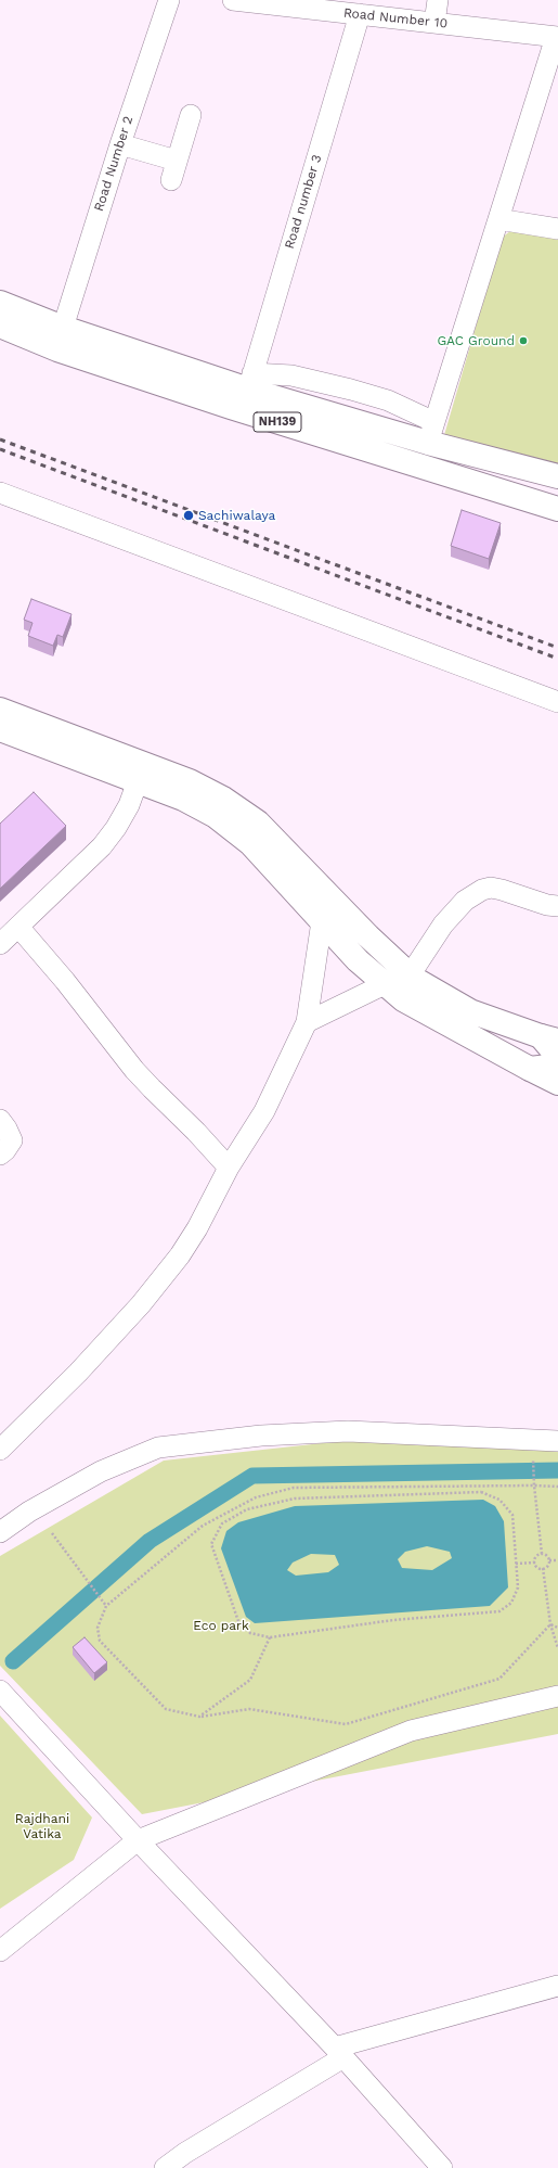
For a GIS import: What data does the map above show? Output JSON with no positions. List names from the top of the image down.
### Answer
{
  "streets": {
    "main road": ["NH139"],
    "street": ["Road Number 10", "Road Number 2", "Road number 3"]
  },
  "crossings": [
    ["Road Number 10", "Road number 3"],
    ["Road Number 2", "NH139"],
    ["Road number 3", "NH139"]
  ],
  "parks": ["Eco park", "Rajdhani Vatika"],
  "places": ["GAC Ground", "Sachiwalaya"]
}
